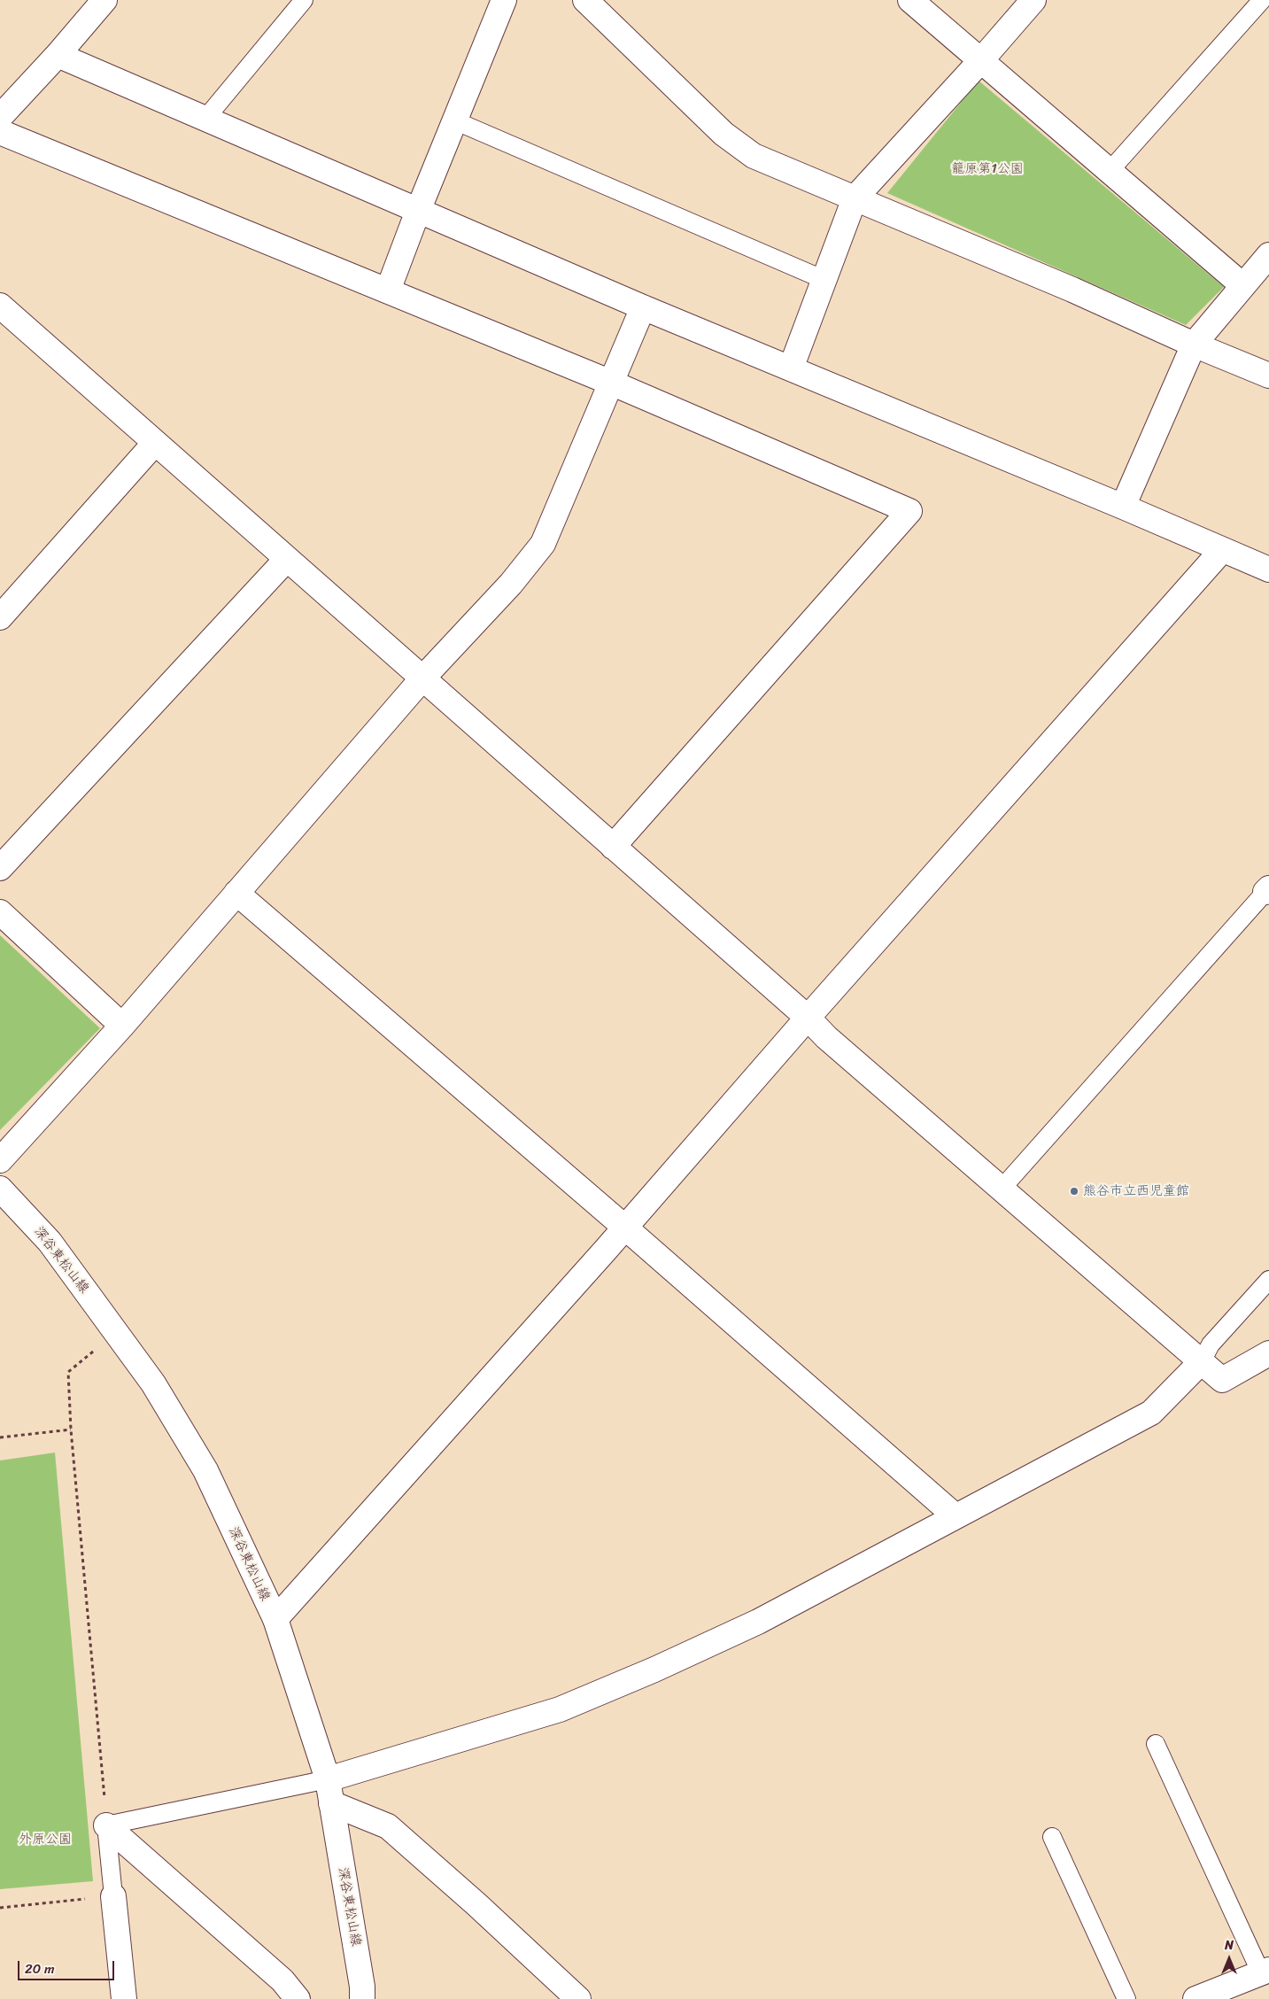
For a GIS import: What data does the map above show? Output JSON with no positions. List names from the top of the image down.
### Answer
{
  "streets": {
    "street": ["深谷東松山線"]
  },
  "parks": ["籠原第1公園", "外原公園"],
  "places": ["熊谷市立西児童館"],
  "scale_bar": "20 m",
  "north": "top"
}
